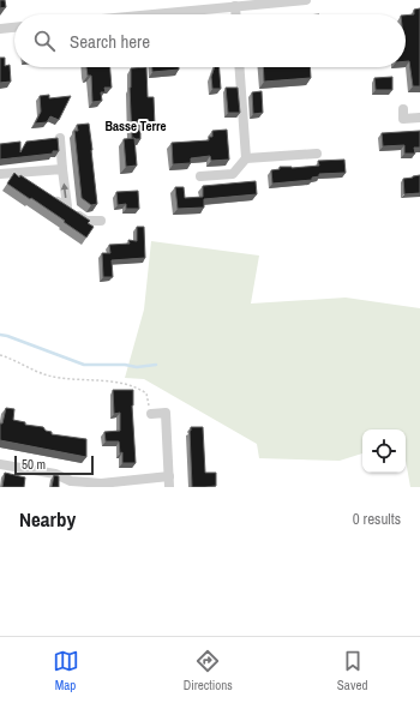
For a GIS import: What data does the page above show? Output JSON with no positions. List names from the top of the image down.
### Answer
{
  "districts": ["Basse Terre"],
  "scale_bar": "50 m",
  "page": {
    "search": "Search here",
    "scale": "50 m",
    "heading": ["Nearby", "0 results"],
    "nav": ["Map", "Directions", "Saved"]
  }
}
